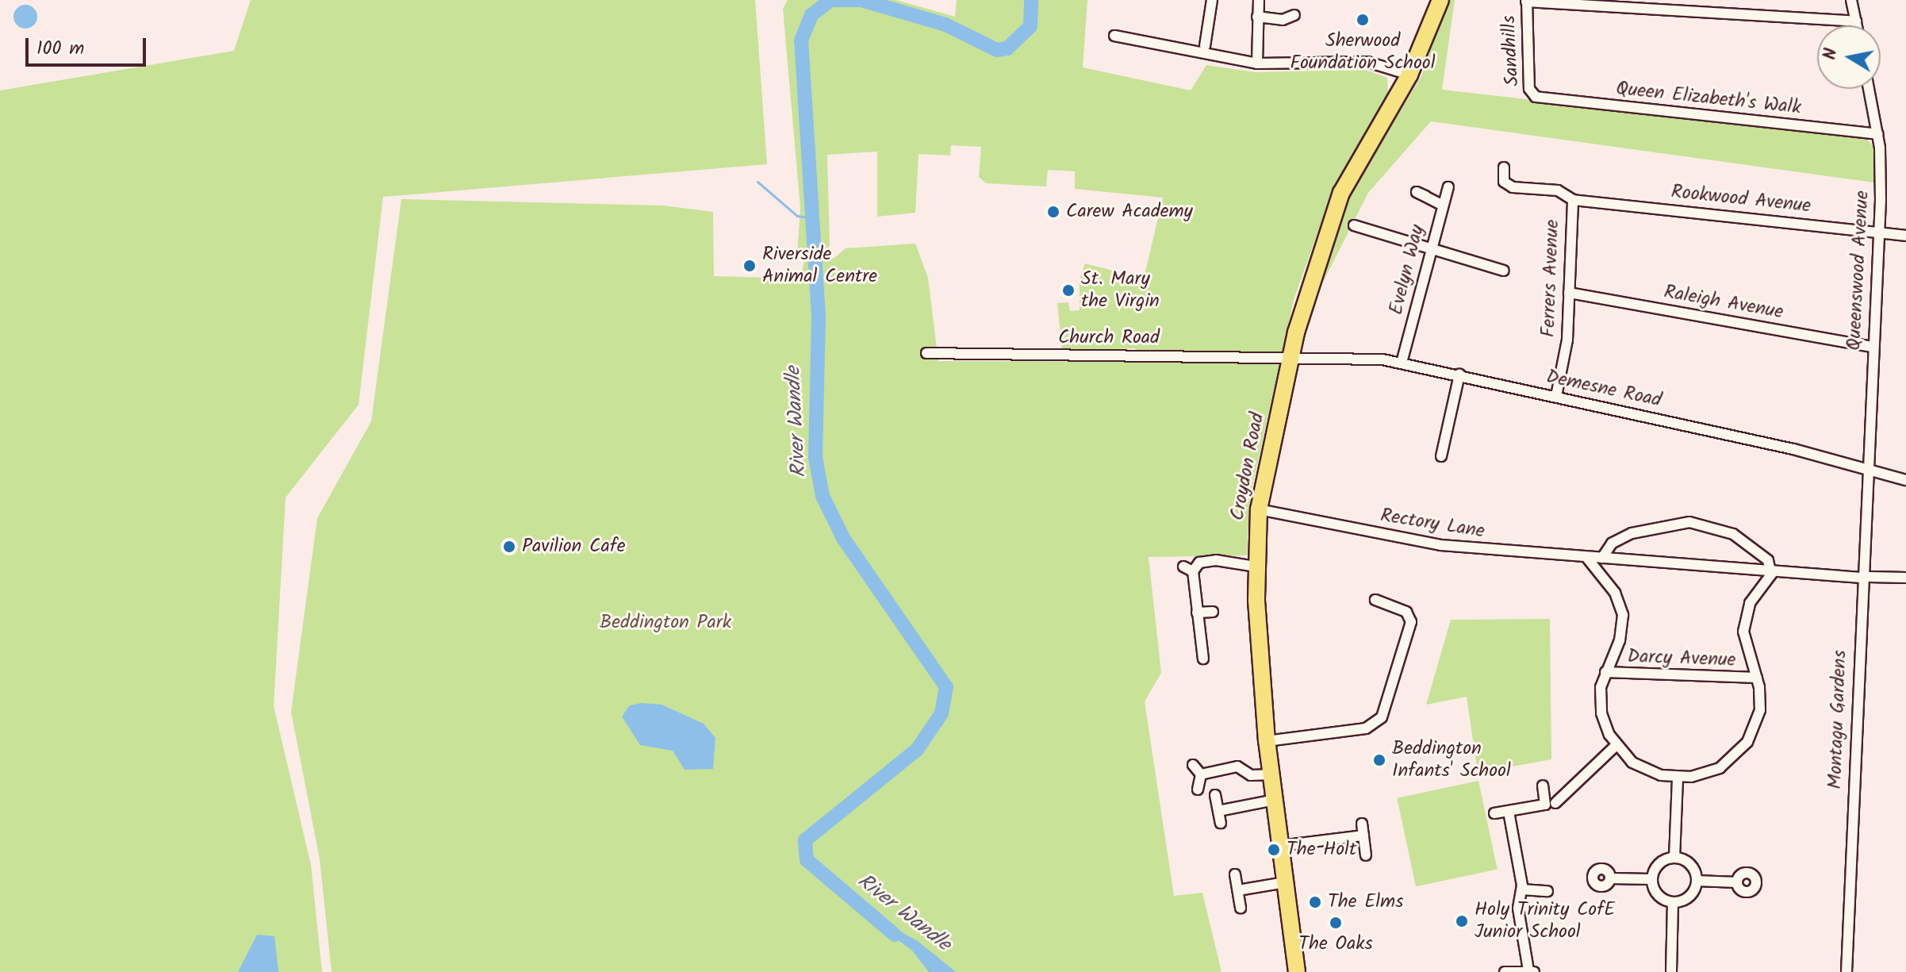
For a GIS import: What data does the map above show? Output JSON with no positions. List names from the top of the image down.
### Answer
{
  "streets": {
    "highway": ["Croydon Road"],
    "street": [
      "Sandhills",
      "Queen Elizabeth's Walk",
      "Rookwood Avenue",
      "Evelyn Way",
      "Queenswood Avenue",
      "Ferrers Avenue",
      "Raleigh Avenue",
      "Church Road",
      "Demesne Road",
      "Rectory Lane",
      "Darcy Avenue",
      "Montagu Gardens"
    ]
  },
  "crossings": [
    ["Sandhills", "Queen Elizabeth's Walk"],
    ["Queen Elizabeth's Walk", "Queenswood Avenue"],
    ["Rookwood Avenue", "Queenswood Avenue"],
    ["Rookwood Avenue", "Ferrers Avenue"],
    ["Evelyn Way", "Demesne Road"],
    ["Queenswood Avenue", "Raleigh Avenue"],
    ["Queenswood Avenue", "Demesne Road"],
    ["Queenswood Avenue", "Montagu Gardens"],
    ["Ferrers Avenue", "Raleigh Avenue"],
    ["Ferrers Avenue", "Demesne Road"],
    ["Church Road", "Demesne Road"],
    ["Church Road", "Croydon Road"],
    ["Demesne Road", "Croydon Road"],
    ["Demesne Road", "Montagu Gardens"],
    ["Croydon Road", "Rectory Lane"],
    ["Rectory Lane", "Montagu Gardens"]
  ],
  "water": ["River Wandle"],
  "parks": ["Beddington Park"],
  "places": [
    "Sherwood Foundation School",
    "Carew Academy",
    "Riverside Animal Centre",
    "St. Mary the Virgin",
    "Pavilion Cafe",
    "Beddington Infants' School",
    "The Holt",
    "The Elms",
    "Holy Trinity CofE Junior School",
    "The Oaks"
  ],
  "scale_bar": "100 m",
  "north": "left"
}
